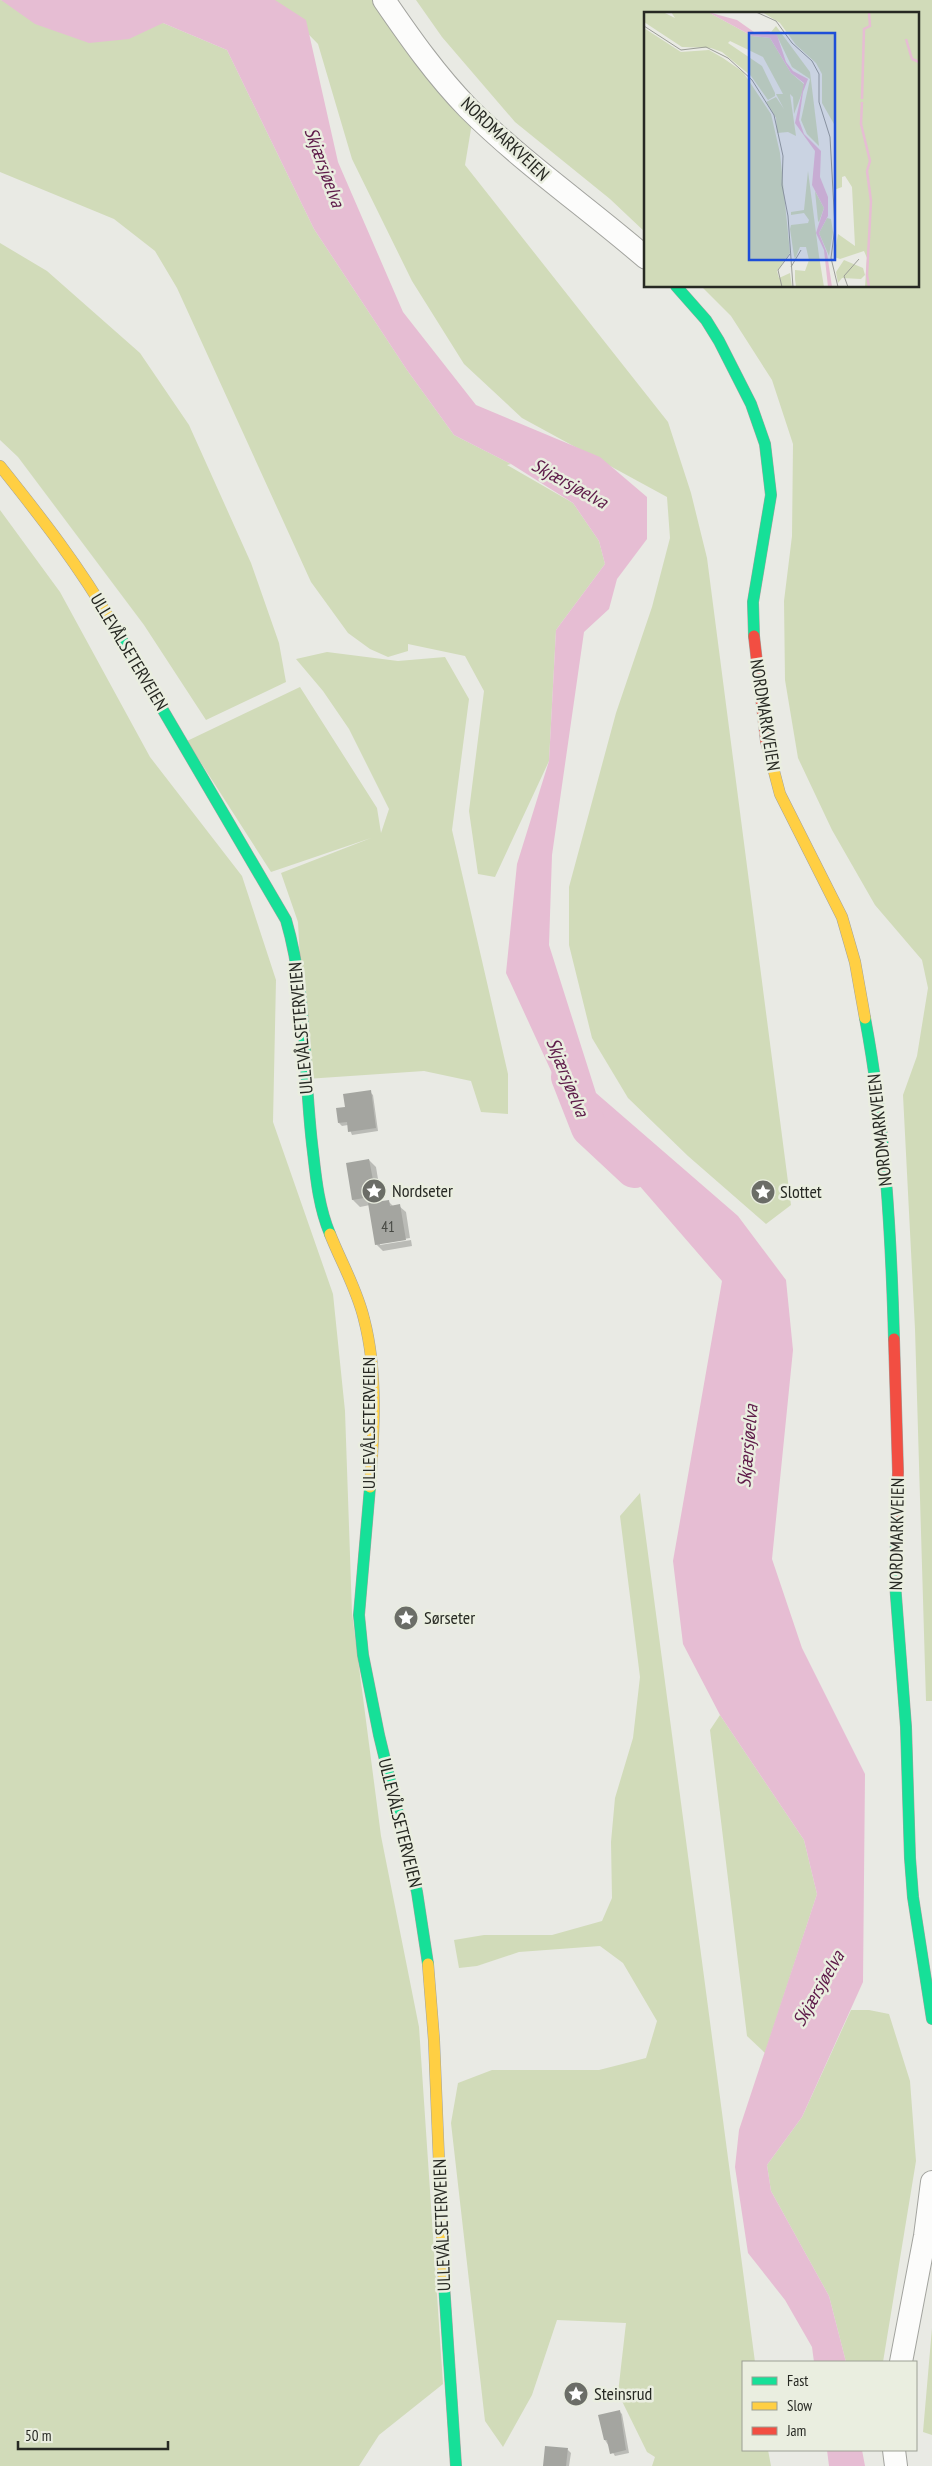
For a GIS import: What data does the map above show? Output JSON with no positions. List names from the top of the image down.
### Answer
{
  "streets": {
    "street": ["NORDMARKVEIEN", "ULLEVÅLSETERVEIEN"]
  },
  "water": ["Skjærsjøelva"],
  "places": {
    "place": [
      "Nordseter",
      "Slottet",
      "Sørseter",
      "Steinsrud"
    ]
  },
  "house_numbers": ["41"],
  "legend": ["Fast", "Slow", "Jam"],
  "scale_bar": "50 m"
}
